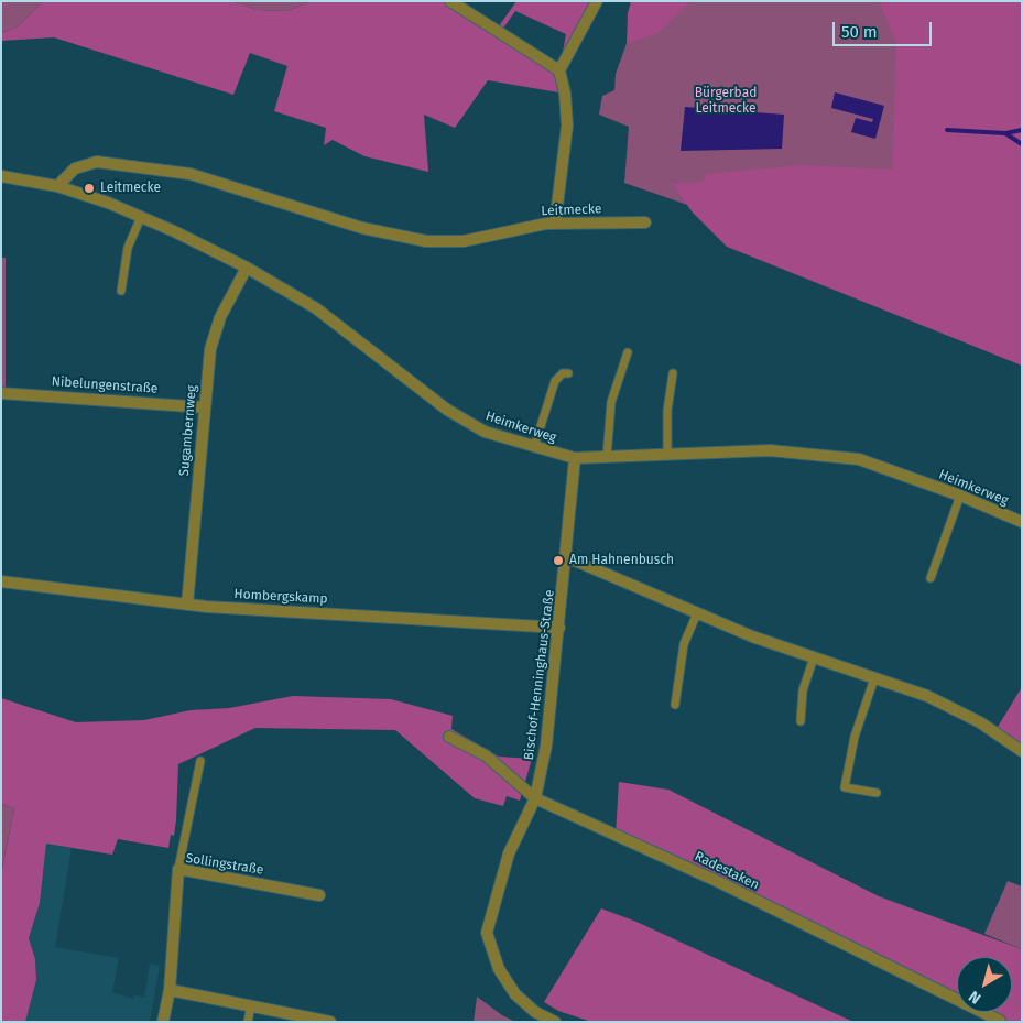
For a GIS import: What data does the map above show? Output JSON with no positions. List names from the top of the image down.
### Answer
{
  "streets": {
    "street": [
      "Leitmecke",
      "Nibelungenstraße",
      "Heimkerweg",
      "Sugambernweg",
      "Hombergskamp",
      "Bischof-Henninghaus-Straße",
      "Sollingstraße",
      "Radestaken"
    ]
  },
  "crossings": [
    ["Leitmecke", "Heimkerweg"],
    ["Nibelungenstraße", "Sugambernweg"],
    ["Heimkerweg", "Sugambernweg"],
    ["Heimkerweg", "Bischof-Henninghaus-Straße"],
    ["Sugambernweg", "Hombergskamp"],
    ["Hombergskamp", "Bischof-Henninghaus-Straße"],
    ["Bischof-Henninghaus-Straße", "Radestaken"]
  ],
  "parks": ["Bürgerbad Leitmecke"],
  "places": ["Leitmecke", "Am Hahnenbusch"],
  "scale_bar": "50 m",
  "north": "bottom left"
}
